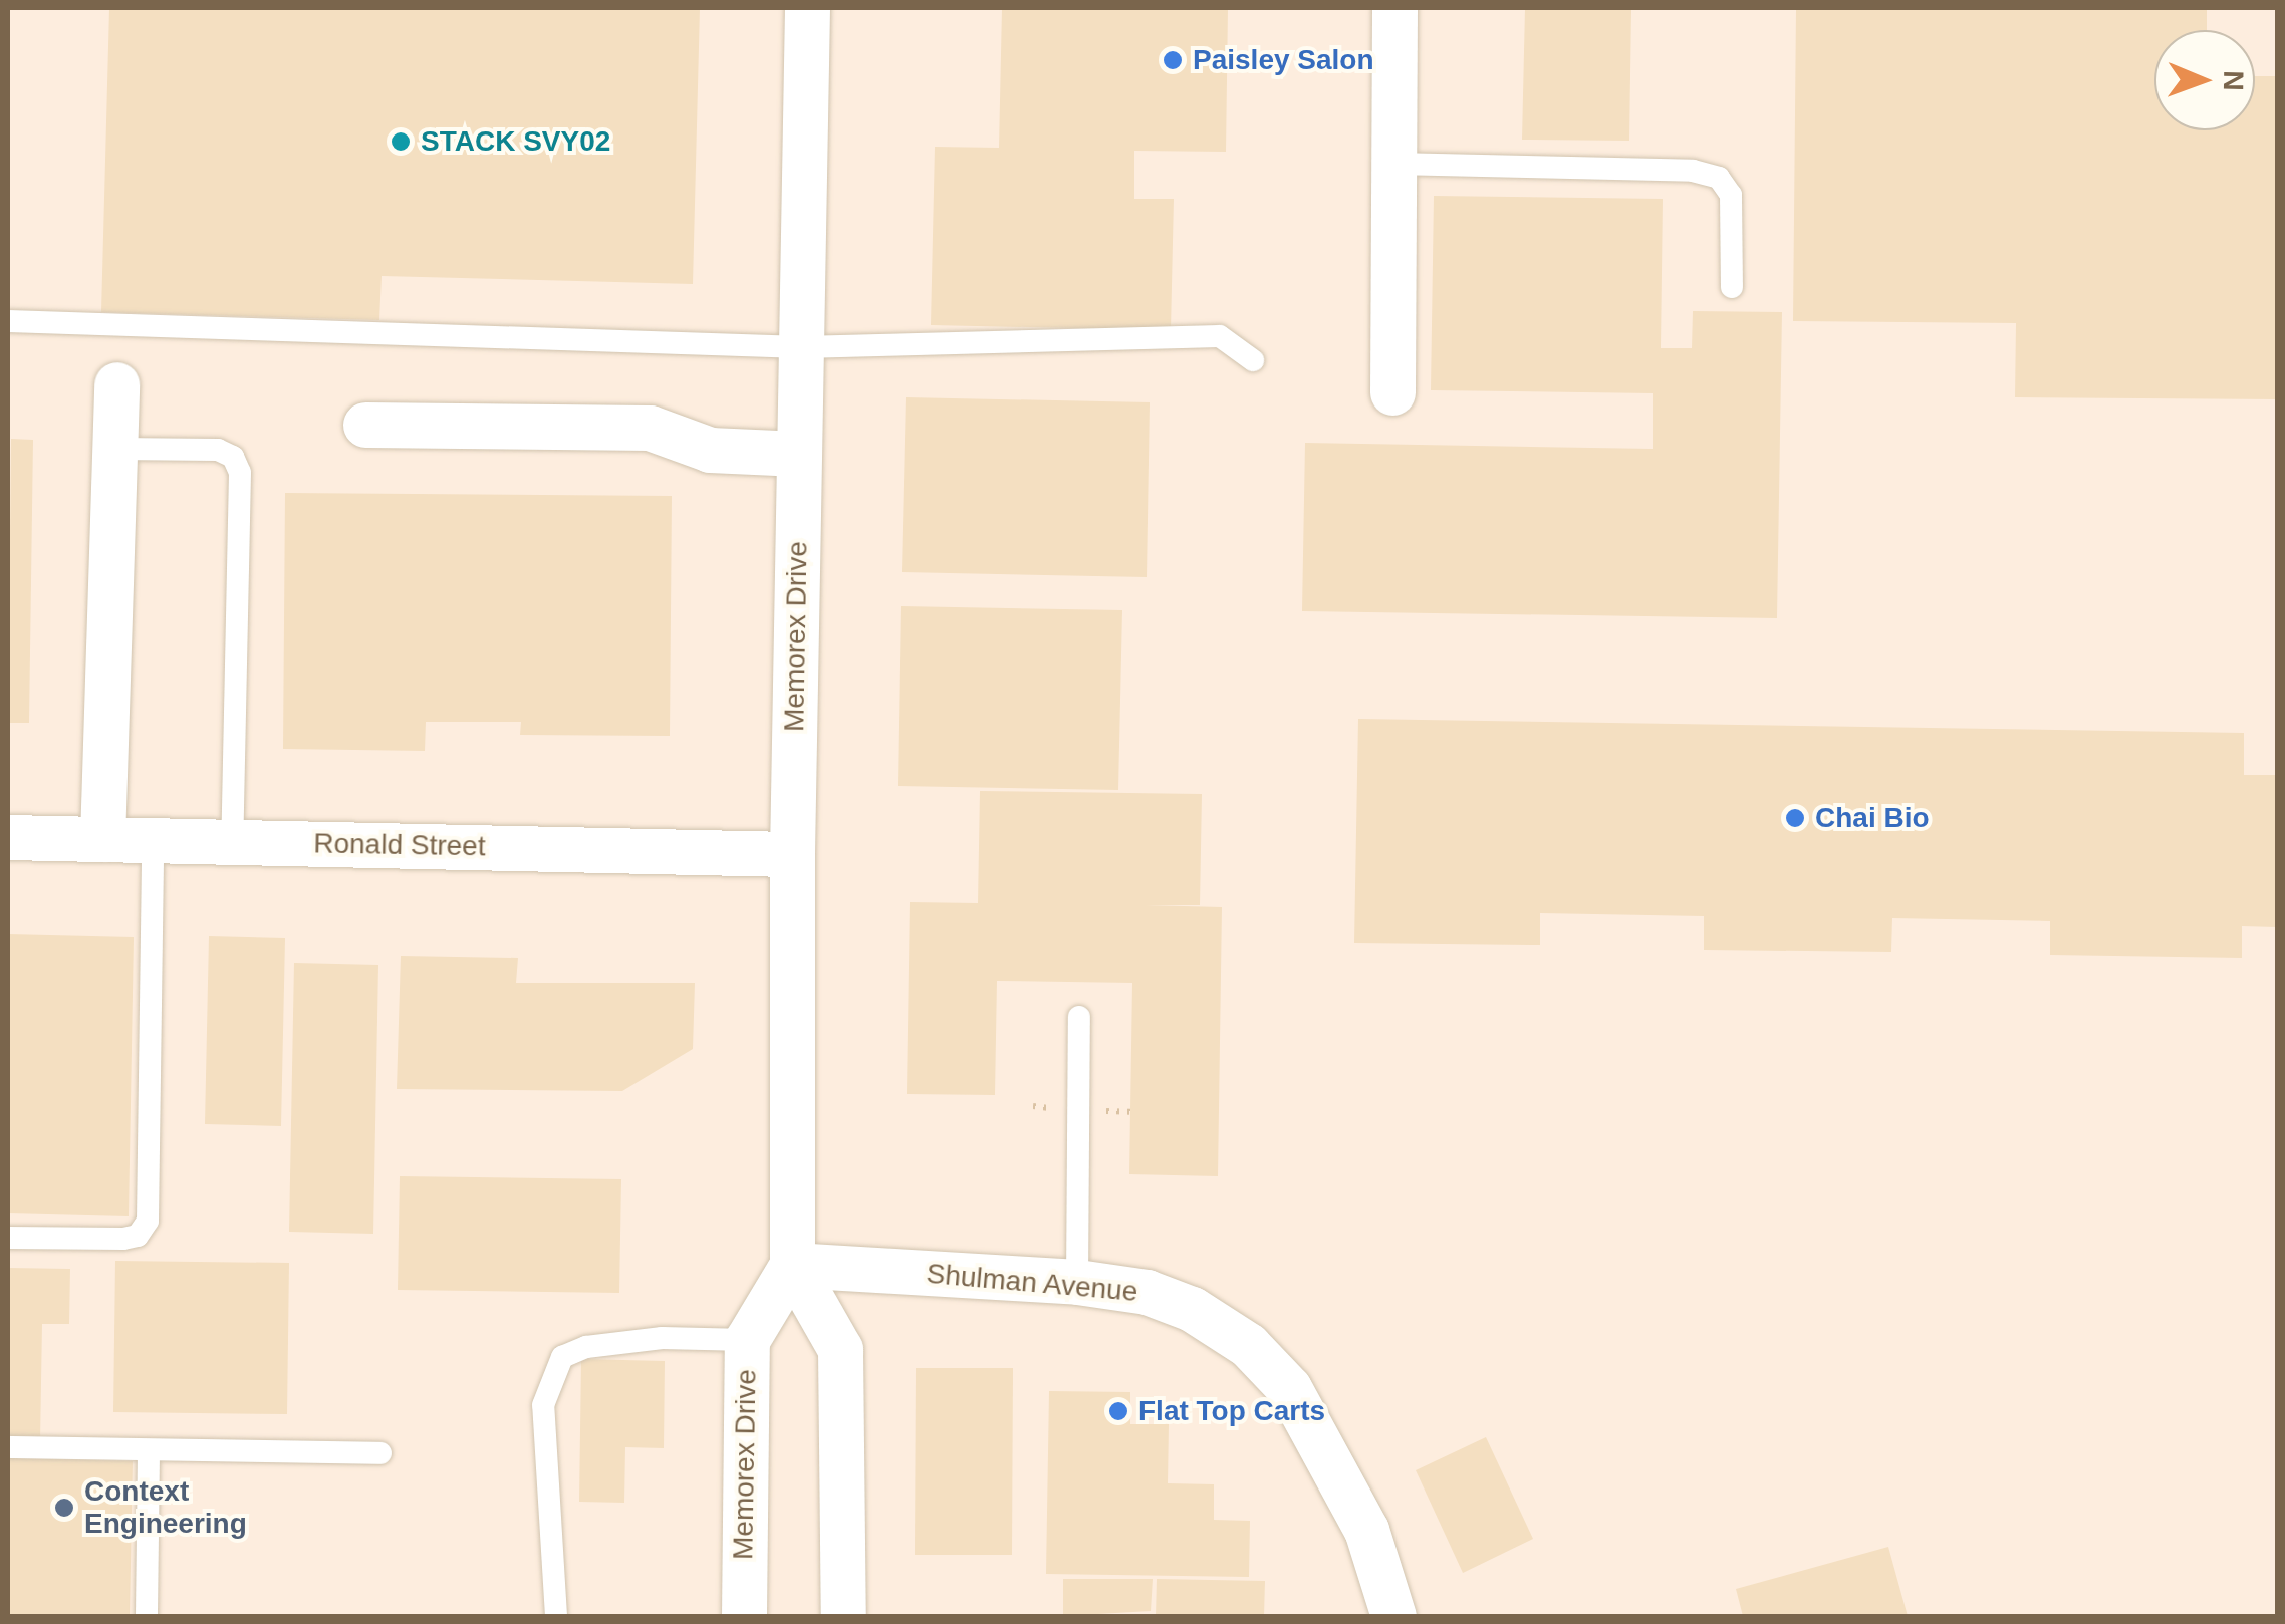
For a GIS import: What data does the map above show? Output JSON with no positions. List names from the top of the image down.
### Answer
{
  "streets": {
    "street": ["Memorex Drive", "Ronald Street", "Shulman Avenue"]
  },
  "crossings": [
    ["Memorex Drive", "Ronald Street"],
    ["Memorex Drive", "Shulman Avenue"]
  ],
  "places": [
    "Paisley Salon",
    "STACK SVY02",
    "Chai Bio",
    "Flat Top Carts",
    "Context Engineering"
  ],
  "north": "right"
}
